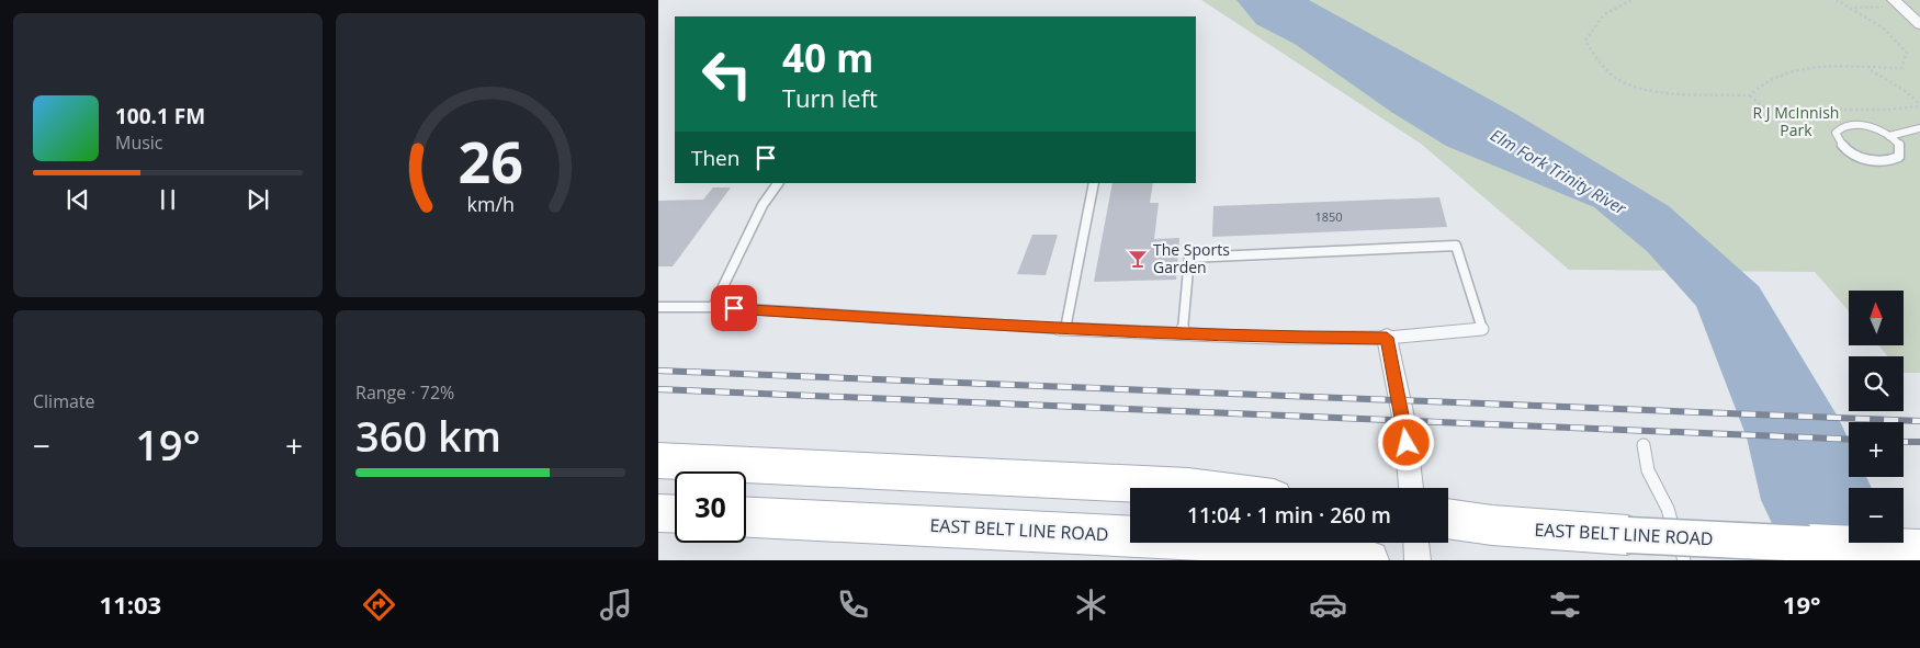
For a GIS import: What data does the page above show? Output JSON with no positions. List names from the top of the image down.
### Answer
{
  "streets": {
    "main road": ["EAST BELT LINE ROAD"]
  },
  "water": ["Elm Fork Trinity River"],
  "parks": ["R J McInnish Park"],
  "places": {
    "bar": ["The Sports Garden"]
  },
  "house_numbers": ["1850"],
  "north": "top",
  "page": {
    "turn": ["40 m", "Turn left"],
    "song": ["100.1 FM", "Music"],
    "then": "Then",
    "map_buttons": ["+", "−"],
    "tile": [
      "Climate",
      ["Range · 72%", "360 km"]
    ],
    "heat": ["−", "19°", "+"],
    "limit": "30",
    "trip": "11:04 · 1 min · 260 m",
    "tabs": ["11:03", "19°"],
    "gauge": ["26", "km/h"]
  }
}
